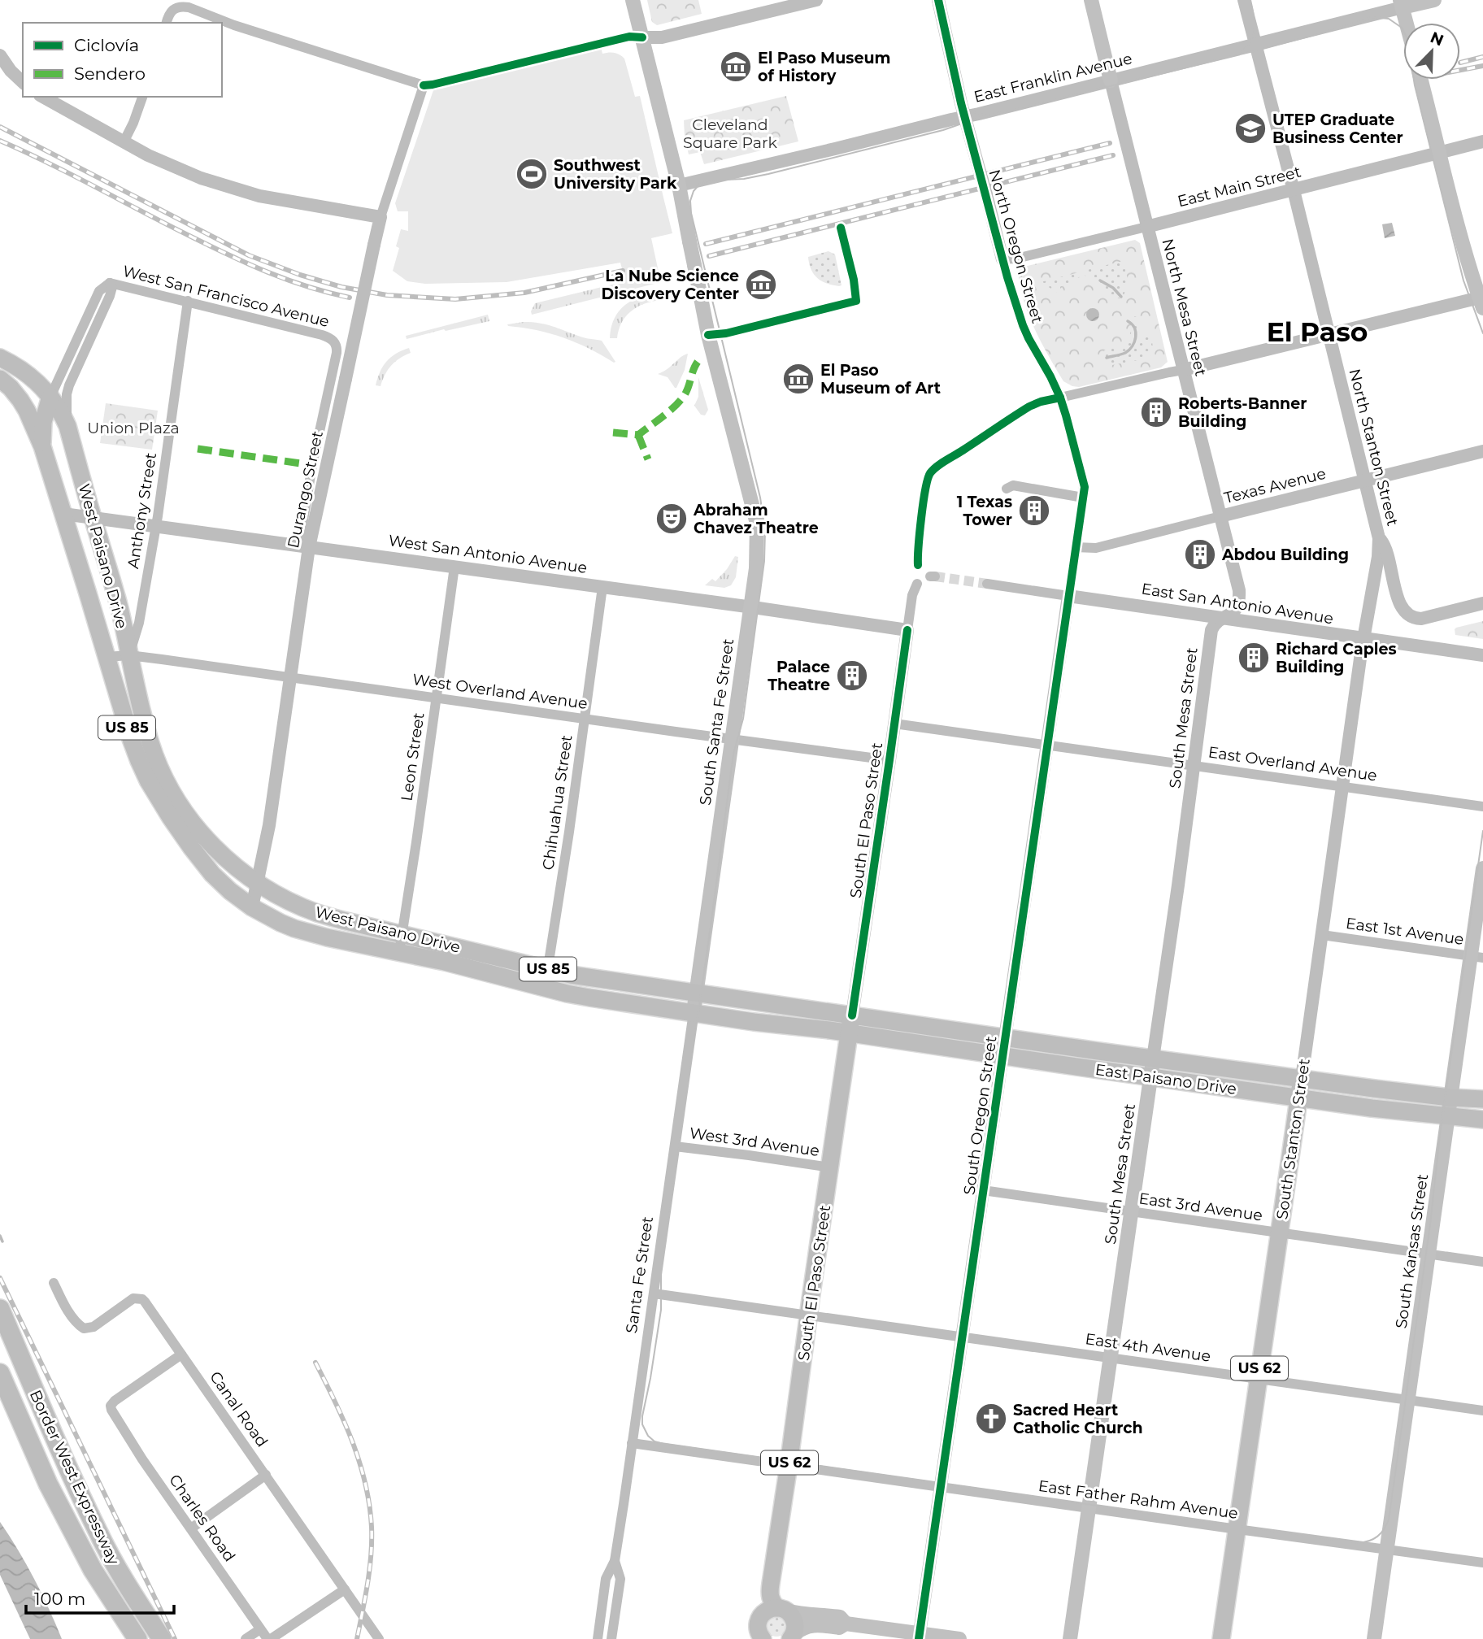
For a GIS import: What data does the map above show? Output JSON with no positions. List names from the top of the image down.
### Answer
{
  "streets": {
    "highway": ["Border West Expressway"],
    "main road": [
      "East Franklin Avenue",
      "North Mesa Street",
      "West Paisano Drive",
      "South Mesa Street",
      "South Santa Fe Street",
      "US 85",
      "South El Paso Street",
      "East Paisano Drive",
      "South Stanton Street",
      "South Kansas Street",
      "Santa Fe Street",
      "US 62"
    ],
    "street": [
      "East Main Street",
      "North Oregon Street",
      "West San Francisco Avenue",
      "North Stanton Street",
      "Texas Avenue",
      "Durango Street",
      "Anthony Street",
      "West San Antonio Avenue",
      "East San Antonio Avenue",
      "West Overland Avenue",
      "Leon Street",
      "East Overland Avenue",
      "Chihuahua Street",
      "East 1st Avenue",
      "South Oregon Street",
      "West 3rd Avenue",
      "East 3rd Avenue",
      "East 4th Avenue",
      "Canal Road",
      "East Father Rahm Avenue",
      "Charles Road"
    ]
  },
  "crossings": [
    ["East Franklin Avenue", "North Oregon Street"],
    ["East Franklin Avenue", "North Mesa Street"],
    ["East Franklin Avenue", "North Stanton Street"],
    ["East Franklin Avenue", "South Santa Fe Street"],
    ["East Main Street", "North Oregon Street"],
    ["East Main Street", "North Mesa Street"],
    ["East Main Street", "North Stanton Street"],
    ["North Oregon Street", "Texas Avenue"],
    ["North Oregon Street", "East San Antonio Avenue"],
    ["North Oregon Street", "South Oregon Street"],
    ["West San Francisco Avenue", "Durango Street"],
    ["West San Francisco Avenue", "Anthony Street"],
    ["West San Francisco Avenue", "West San Antonio Avenue"],
    ["North Mesa Street", "Texas Avenue"],
    ["North Mesa Street", "East San Antonio Avenue"],
    ["North Mesa Street", "South Mesa Street"],
    ["North Stanton Street", "Texas Avenue"],
    ["North Stanton Street", "East San Antonio Avenue"],
    ["North Stanton Street", "South Stanton Street"],
    ["Durango Street", "West San Antonio Avenue"],
    ["Durango Street", "West Paisano Drive"],
    ["Durango Street", "West Overland Avenue"],
    ["Anthony Street", "West San Antonio Avenue"],
    ["Anthony Street", "West Paisano Drive"],
    ["Anthony Street", "West Overland Avenue"],
    ["West San Antonio Avenue", "West Paisano Drive"],
    ["West San Antonio Avenue", "South Santa Fe Street"],
    ["West San Antonio Avenue", "Leon Street"],
    ["West San Antonio Avenue", "Chihuahua Street"],
    ["West San Antonio Avenue", "South El Paso Street"],
    ["West Paisano Drive", "West Overland Avenue"],
    ["West Paisano Drive", "South Santa Fe Street"],
    ["West Paisano Drive", "Leon Street"],
    ["West Paisano Drive", "Chihuahua Street"],
    ["West Paisano Drive", "South El Paso Street"],
    ["West Paisano Drive", "East Paisano Drive"],
    ["West Paisano Drive", "Santa Fe Street"],
    ["East San Antonio Avenue", "South Mesa Street"],
    ["East San Antonio Avenue", "South Oregon Street"],
    ["East San Antonio Avenue", "South Stanton Street"],
    ["West Overland Avenue", "South Santa Fe Street"],
    ["West Overland Avenue", "Leon Street"],
    ["West Overland Avenue", "Chihuahua Street"],
    ["West Overland Avenue", "South El Paso Street"],
    ["South Mesa Street", "East Overland Avenue"],
    ["South Mesa Street", "East Paisano Drive"],
    ["South Mesa Street", "East 3rd Avenue"],
    ["South Mesa Street", "East 4th Avenue"],
    ["South Mesa Street", "East Father Rahm Avenue"],
    ["South Santa Fe Street", "Santa Fe Street"],
    ["East Overland Avenue", "South El Paso Street"],
    ["East Overland Avenue", "South Oregon Street"],
    ["East Overland Avenue", "South Stanton Street"],
    ["South El Paso Street", "East Paisano Drive"],
    ["South El Paso Street", "West 3rd Avenue"],
    ["South El Paso Street", "East 4th Avenue"],
    ["South El Paso Street", "US 62"],
    ["South El Paso Street", "East Father Rahm Avenue"],
    ["East 1st Avenue", "South Stanton Street"],
    ["East 1st Avenue", "South Kansas Street"],
    ["East Paisano Drive", "South Oregon Street"],
    ["East Paisano Drive", "South Stanton Street"],
    ["East Paisano Drive", "South Kansas Street"],
    ["South Oregon Street", "East 3rd Avenue"],
    ["South Oregon Street", "East 4th Avenue"],
    ["South Oregon Street", "East Father Rahm Avenue"],
    ["South Stanton Street", "East 3rd Avenue"],
    ["South Stanton Street", "East 4th Avenue"],
    ["South Stanton Street", "East Father Rahm Avenue"],
    ["West 3rd Avenue", "Santa Fe Street"],
    ["East 3rd Avenue", "South Kansas Street"],
    ["South Kansas Street", "East 4th Avenue"],
    ["South Kansas Street", "East Father Rahm Avenue"],
    ["Santa Fe Street", "East 4th Avenue"],
    ["Santa Fe Street", "East Father Rahm Avenue"],
    ["Canal Road", "Charles Road"]
  ],
  "districts": ["El Paso"],
  "parks": ["Cleveland Square Park", "Union Plaza"],
  "places": {
    "museum": ["El Paso Museum of History", "La Nube Science Discovery Center", "El Paso Museum of Art"],
    "school or university": ["UTEP Graduate Business Center"],
    "sports": ["Southwest University Park"],
    "building": [
      "Roberts-Banner Building",
      "1 Texas Tower",
      "Abdou Building",
      "Richard Caples Building",
      "Palace Theatre"
    ],
    "theatre": ["Abraham Chavez Theatre"],
    "church": ["Sacred Heart Catholic Church"]
  },
  "legend": ["Ciclovía", "Sendero"],
  "scale_bar": "100 m",
  "north": "top right"
}
